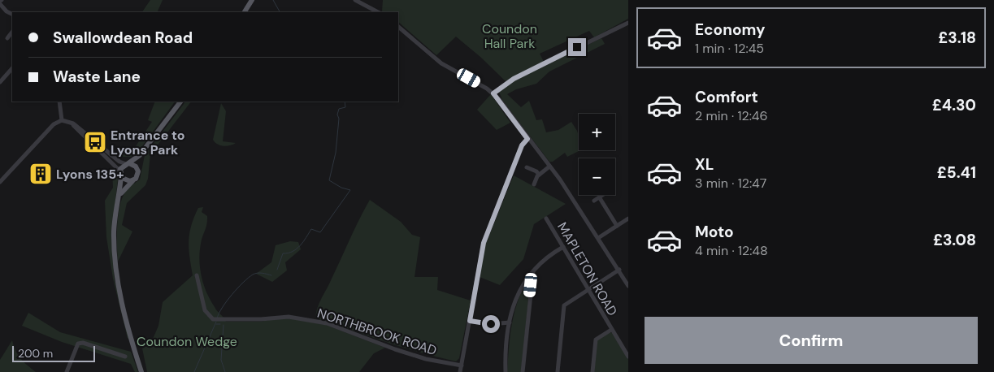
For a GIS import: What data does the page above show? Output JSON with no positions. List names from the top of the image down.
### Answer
{
  "streets": {
    "street": ["MAPLETON ROAD", "NORTHBROOK ROAD"]
  },
  "parks": ["Coundon Hall Park", "Coundon Wedge"],
  "places": {
    "bus stop": ["Entrance to Lyons Park"],
    "building": ["Lyons 135+"]
  },
  "scale_bar": "200 m",
  "page": {
    "list": [
      {
        "name": "Economy",
        "note": "1 min · 12:45",
        "value": "£3.18"
      },
      {
        "name": "Comfort",
        "note": "2 min · 12:46",
        "value": "£4.30"
      },
      {
        "name": "XL",
        "note": "3 min · 12:47",
        "value": "£5.41"
      },
      {
        "name": "Moto",
        "note": "4 min · 12:48",
        "value": "£3.08"
      }
    ],
    "banner": ["Swallowdean Road", "Waste Lane"],
    "map_buttons": ["+", "−"],
    "buttons": "Confirm",
    "scale": "200 m"
  }
}
